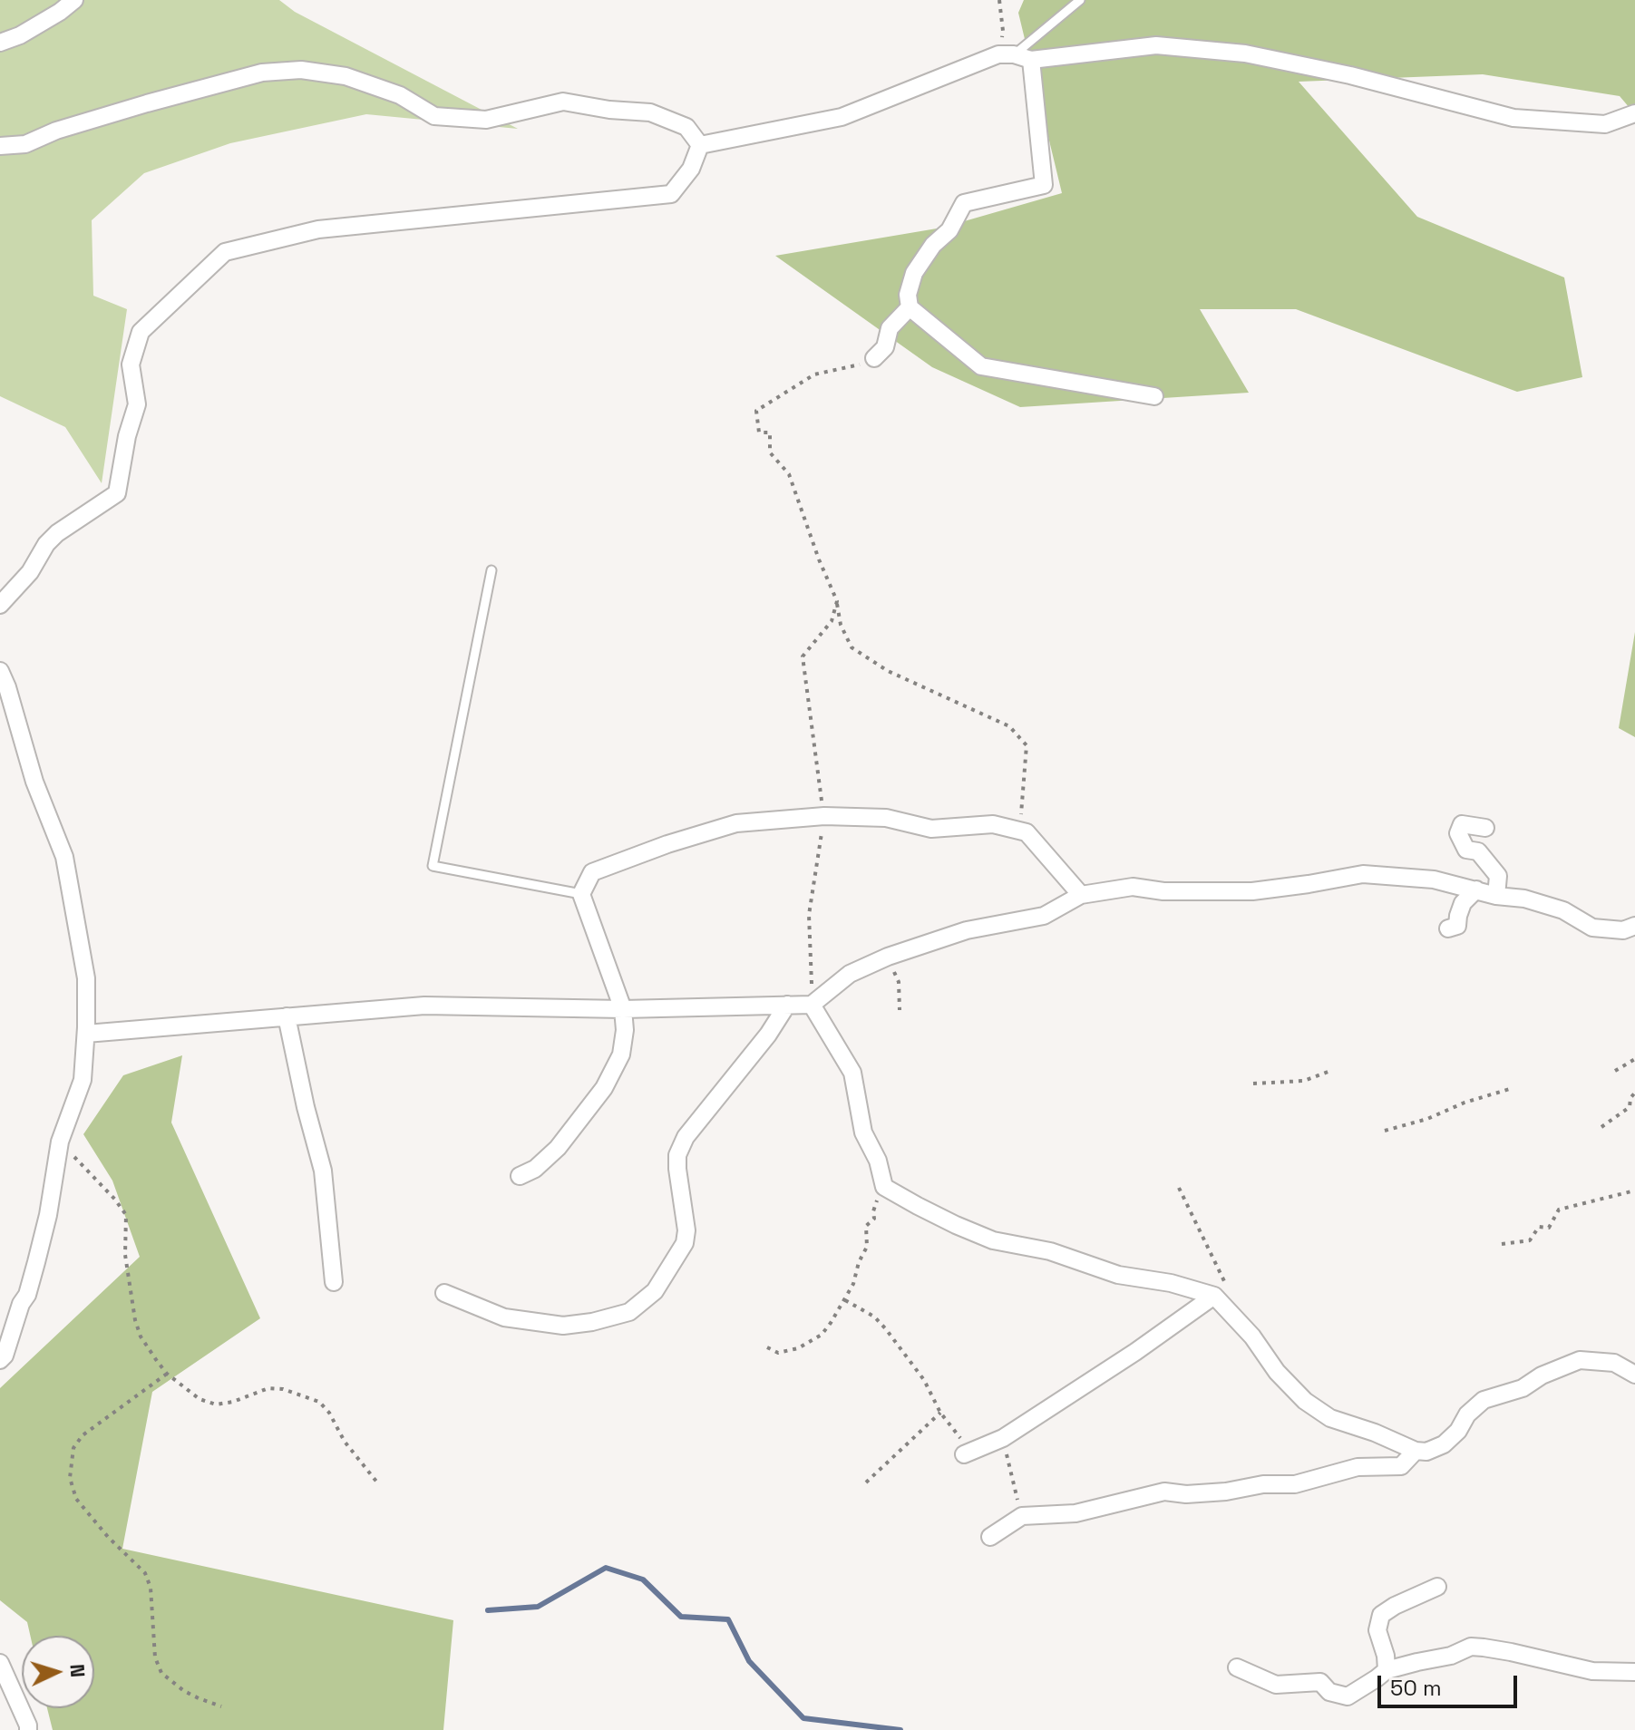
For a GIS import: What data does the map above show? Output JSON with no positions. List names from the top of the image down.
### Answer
{
  "scale_bar": "50 m",
  "north": "right"
}
